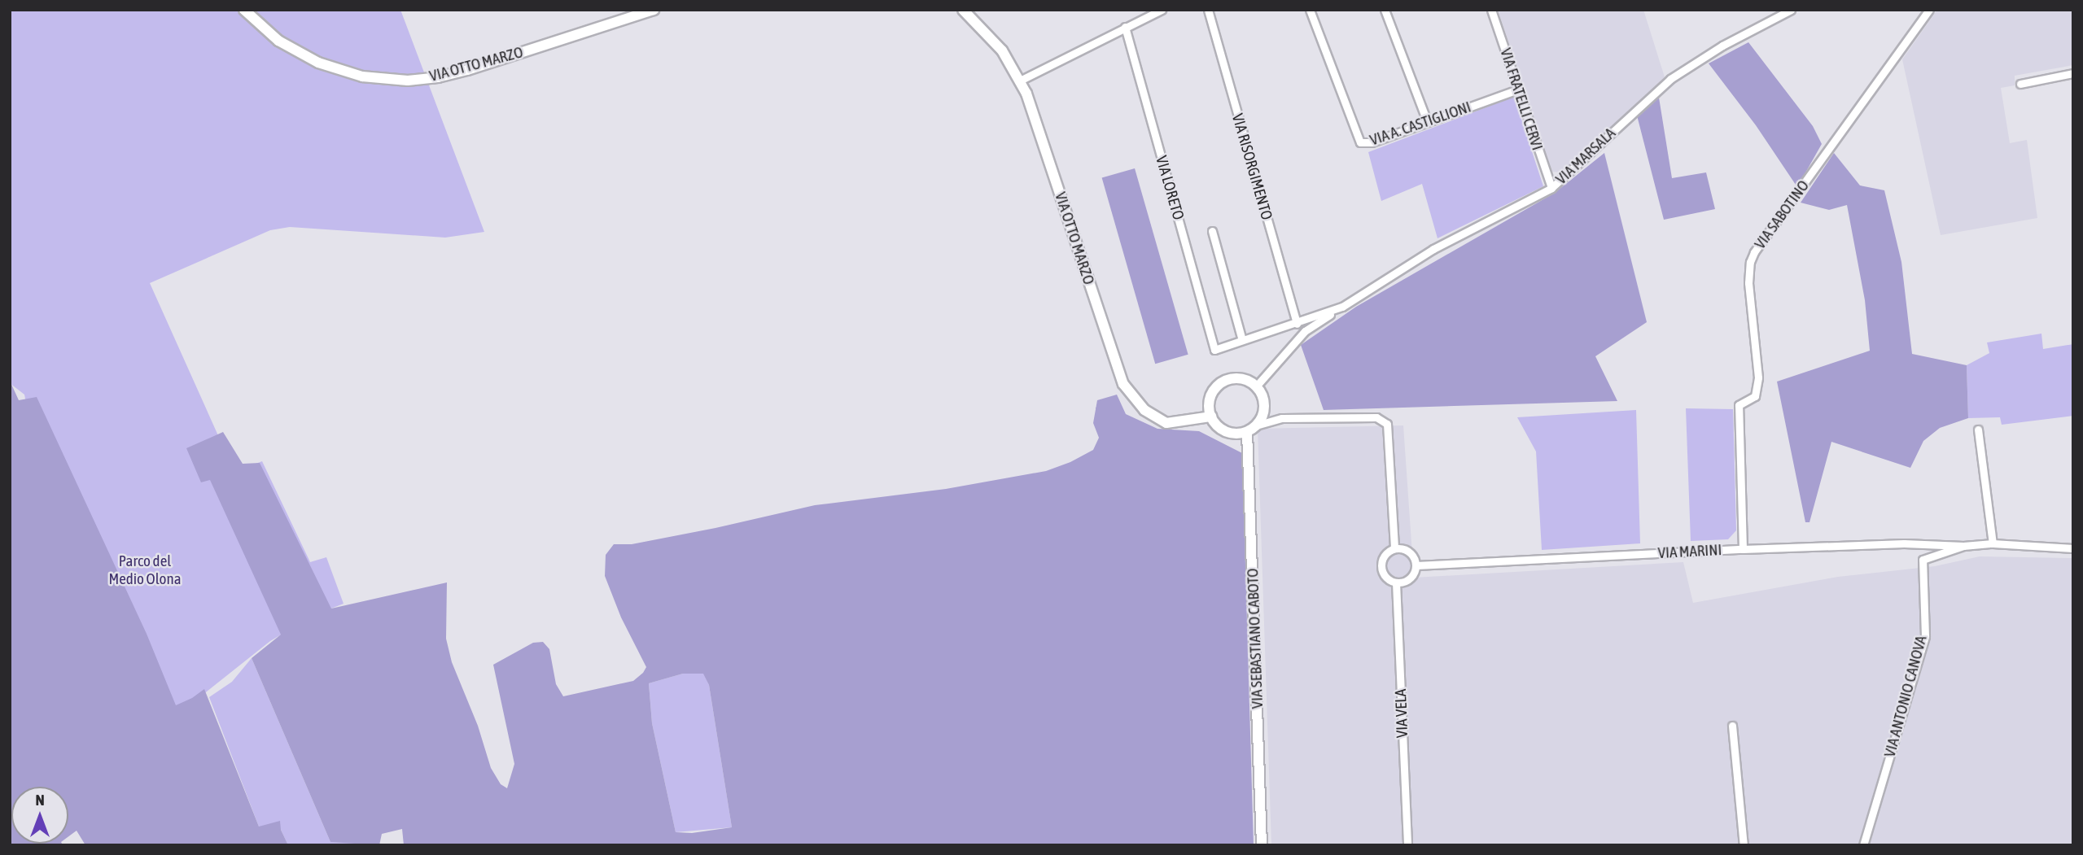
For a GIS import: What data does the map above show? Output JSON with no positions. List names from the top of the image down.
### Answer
{
  "streets": {
    "street": [
      "VIA OTTO MARZO",
      "VIA FRATELLI CERVI",
      "VIA A. CASTIGLIONI",
      "VIA MARSALA",
      "VIA RISORGIMENTO",
      "VIA LORETO",
      "VIA SABOTINO",
      "VIA MARINI",
      "VIA SEBASTIANO CABOTO",
      "VIA ANTONIO CANOVA",
      "VIA VELA"
    ]
  },
  "crossings": [
    ["VIA OTTO MARZO", "VIA MARSALA"],
    ["VIA OTTO MARZO", "VIA SEBASTIANO CABOTO"],
    ["VIA OTTO MARZO", "VIA VELA"],
    ["VIA FRATELLI CERVI", "VIA A. CASTIGLIONI"],
    ["VIA FRATELLI CERVI", "VIA MARSALA"],
    ["VIA MARSALA", "VIA RISORGIMENTO"],
    ["VIA MARSALA", "VIA LORETO"],
    ["VIA MARSALA", "VIA SEBASTIANO CABOTO"],
    ["VIA MARSALA", "VIA VELA"],
    ["VIA SABOTINO", "VIA MARINI"],
    ["VIA MARINI", "VIA ANTONIO CANOVA"],
    ["VIA MARINI", "VIA VELA"],
    ["VIA SEBASTIANO CABOTO", "VIA VELA"]
  ],
  "parks": ["Parco del Medio Olona"],
  "north": "top"
}
